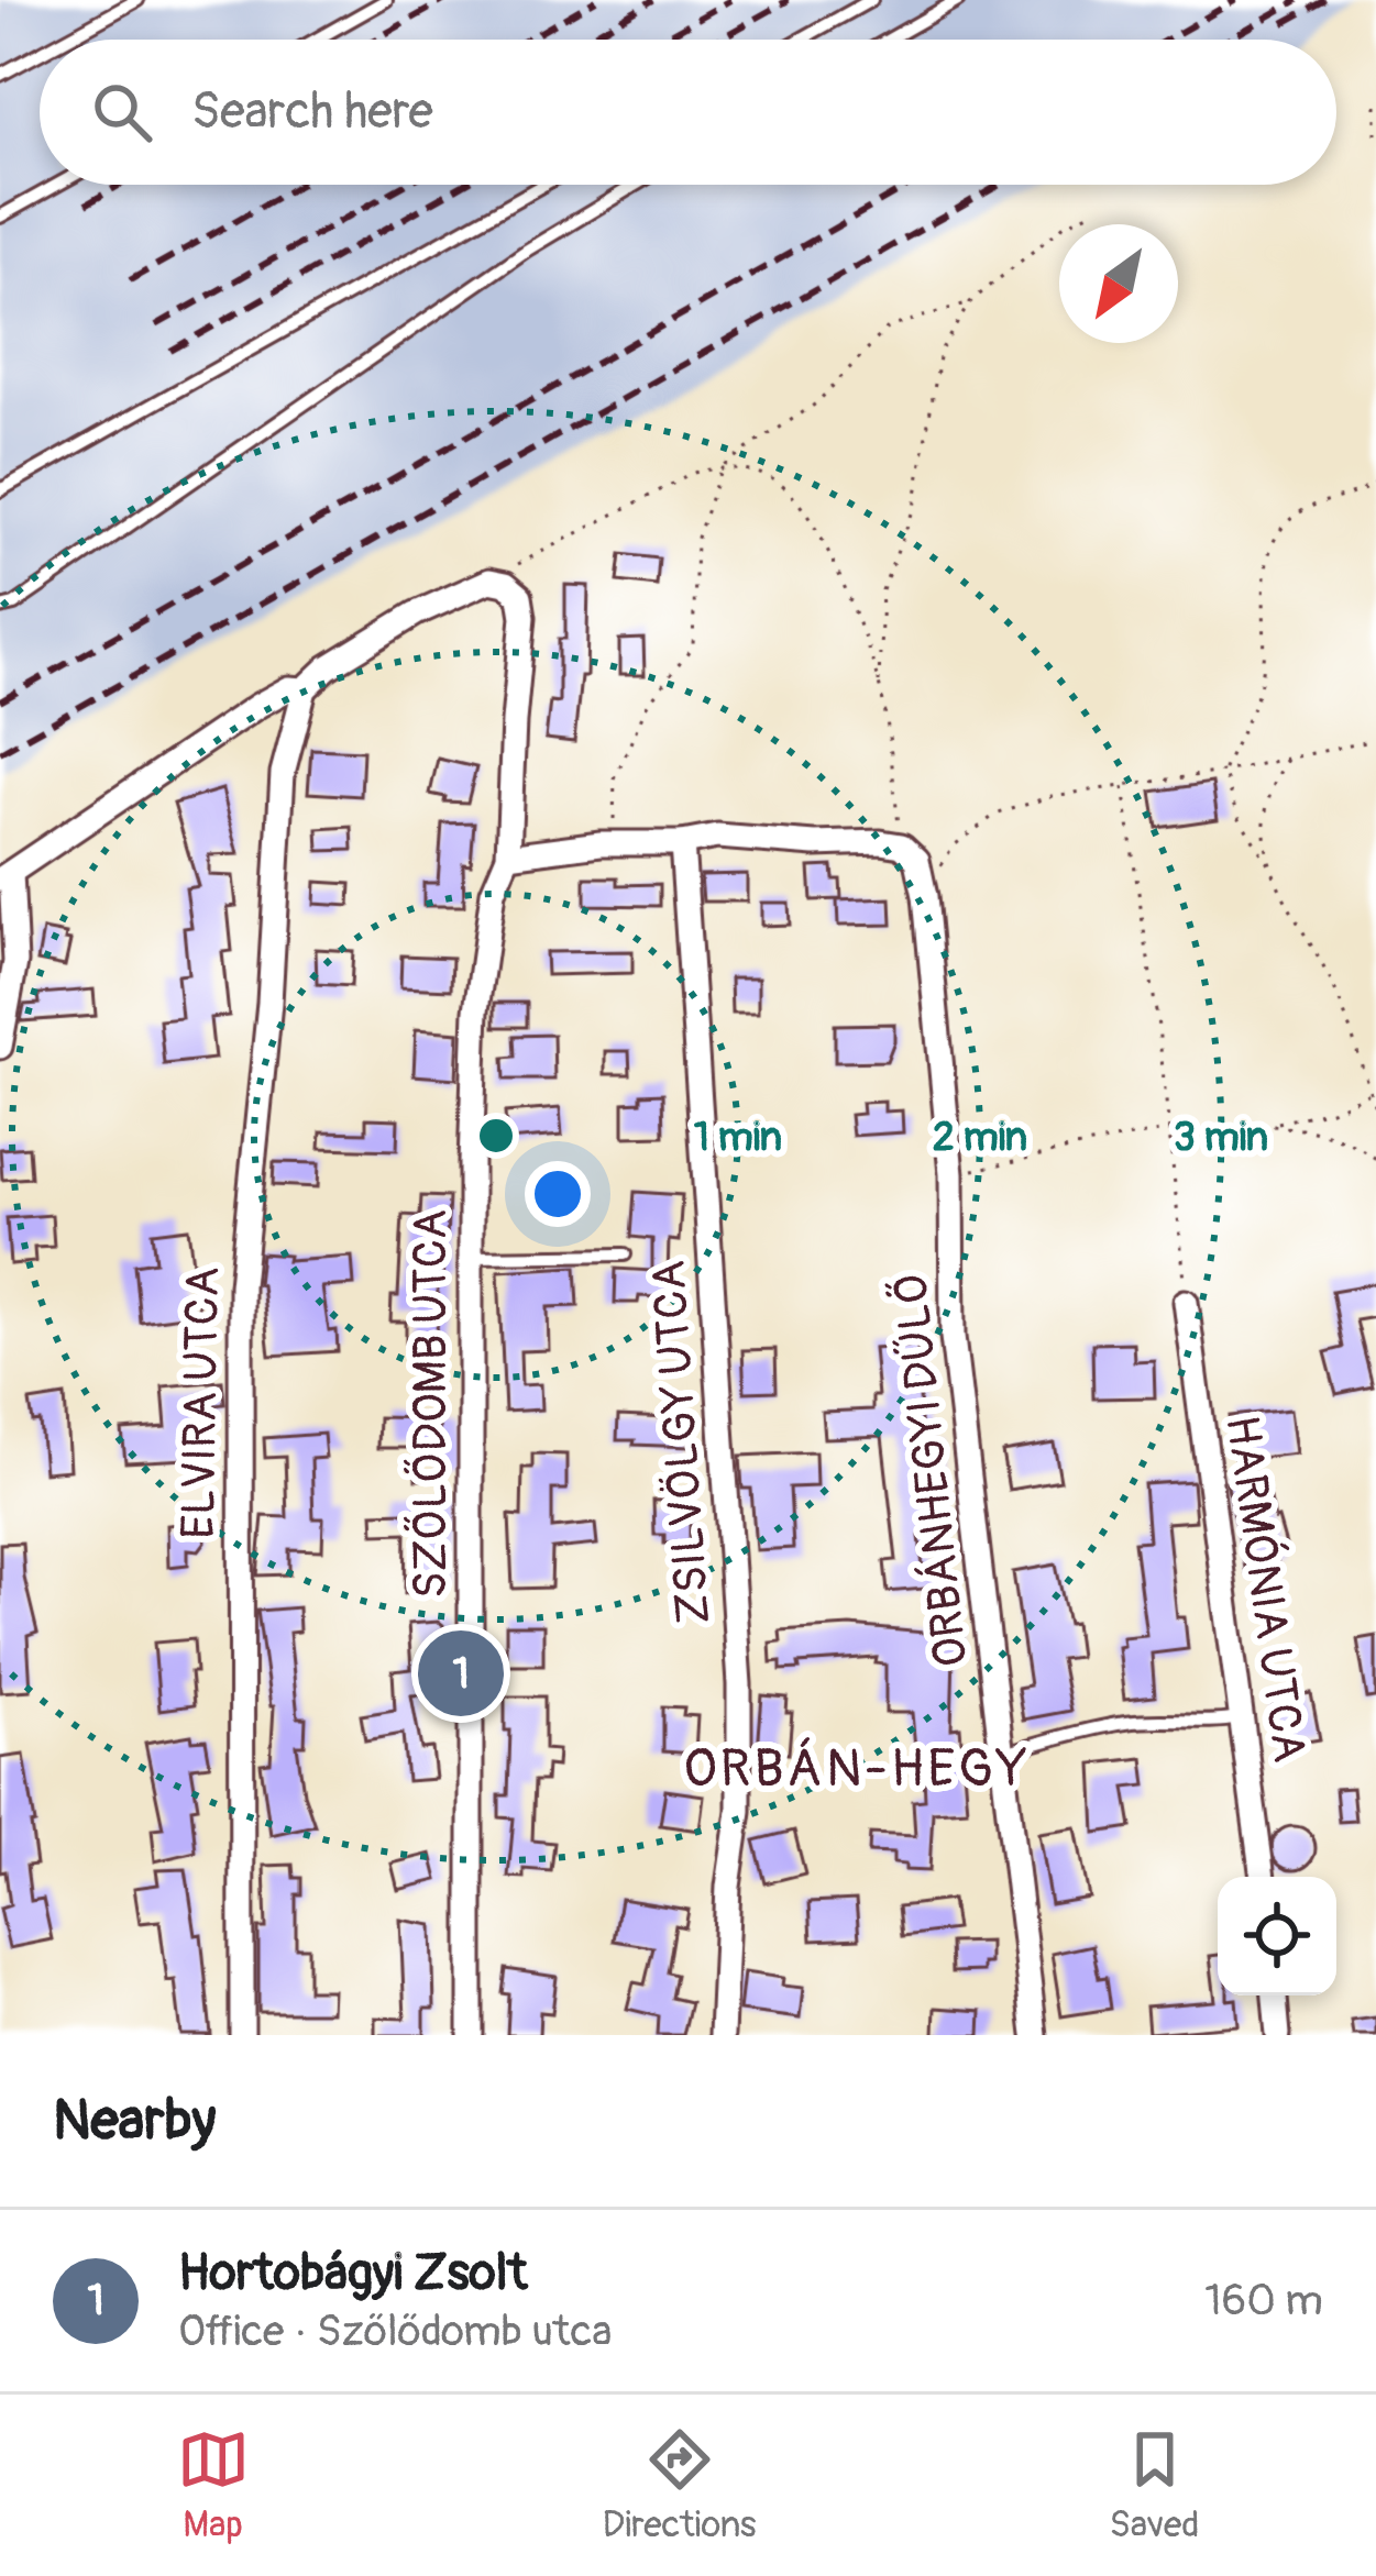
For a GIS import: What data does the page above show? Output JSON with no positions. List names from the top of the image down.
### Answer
{
  "streets": {
    "street": [
      "ELVIRA UTCA",
      "SZŐLŐDOMB UTCA",
      "ZSILVÖLGY UTCA",
      "ORBÁNHEGYI DŰLŐ",
      "HARMÓNIA UTCA"
    ]
  },
  "districts": ["ORBÁN-HEGY"],
  "north": "bottom left",
  "page": {
    "search": "Search here",
    "pins": "1",
    "heading": "Nearby",
    "list": [
      {
        "mark": "1",
        "name": "Hortobágyi Zsolt",
        "note": "Office · Szőlődomb utca",
        "value": "160 m"
      }
    ],
    "nav": ["Map", "Directions", "Saved"]
  },
  "rings": ["1 min", "2 min", "3 min"]
}
